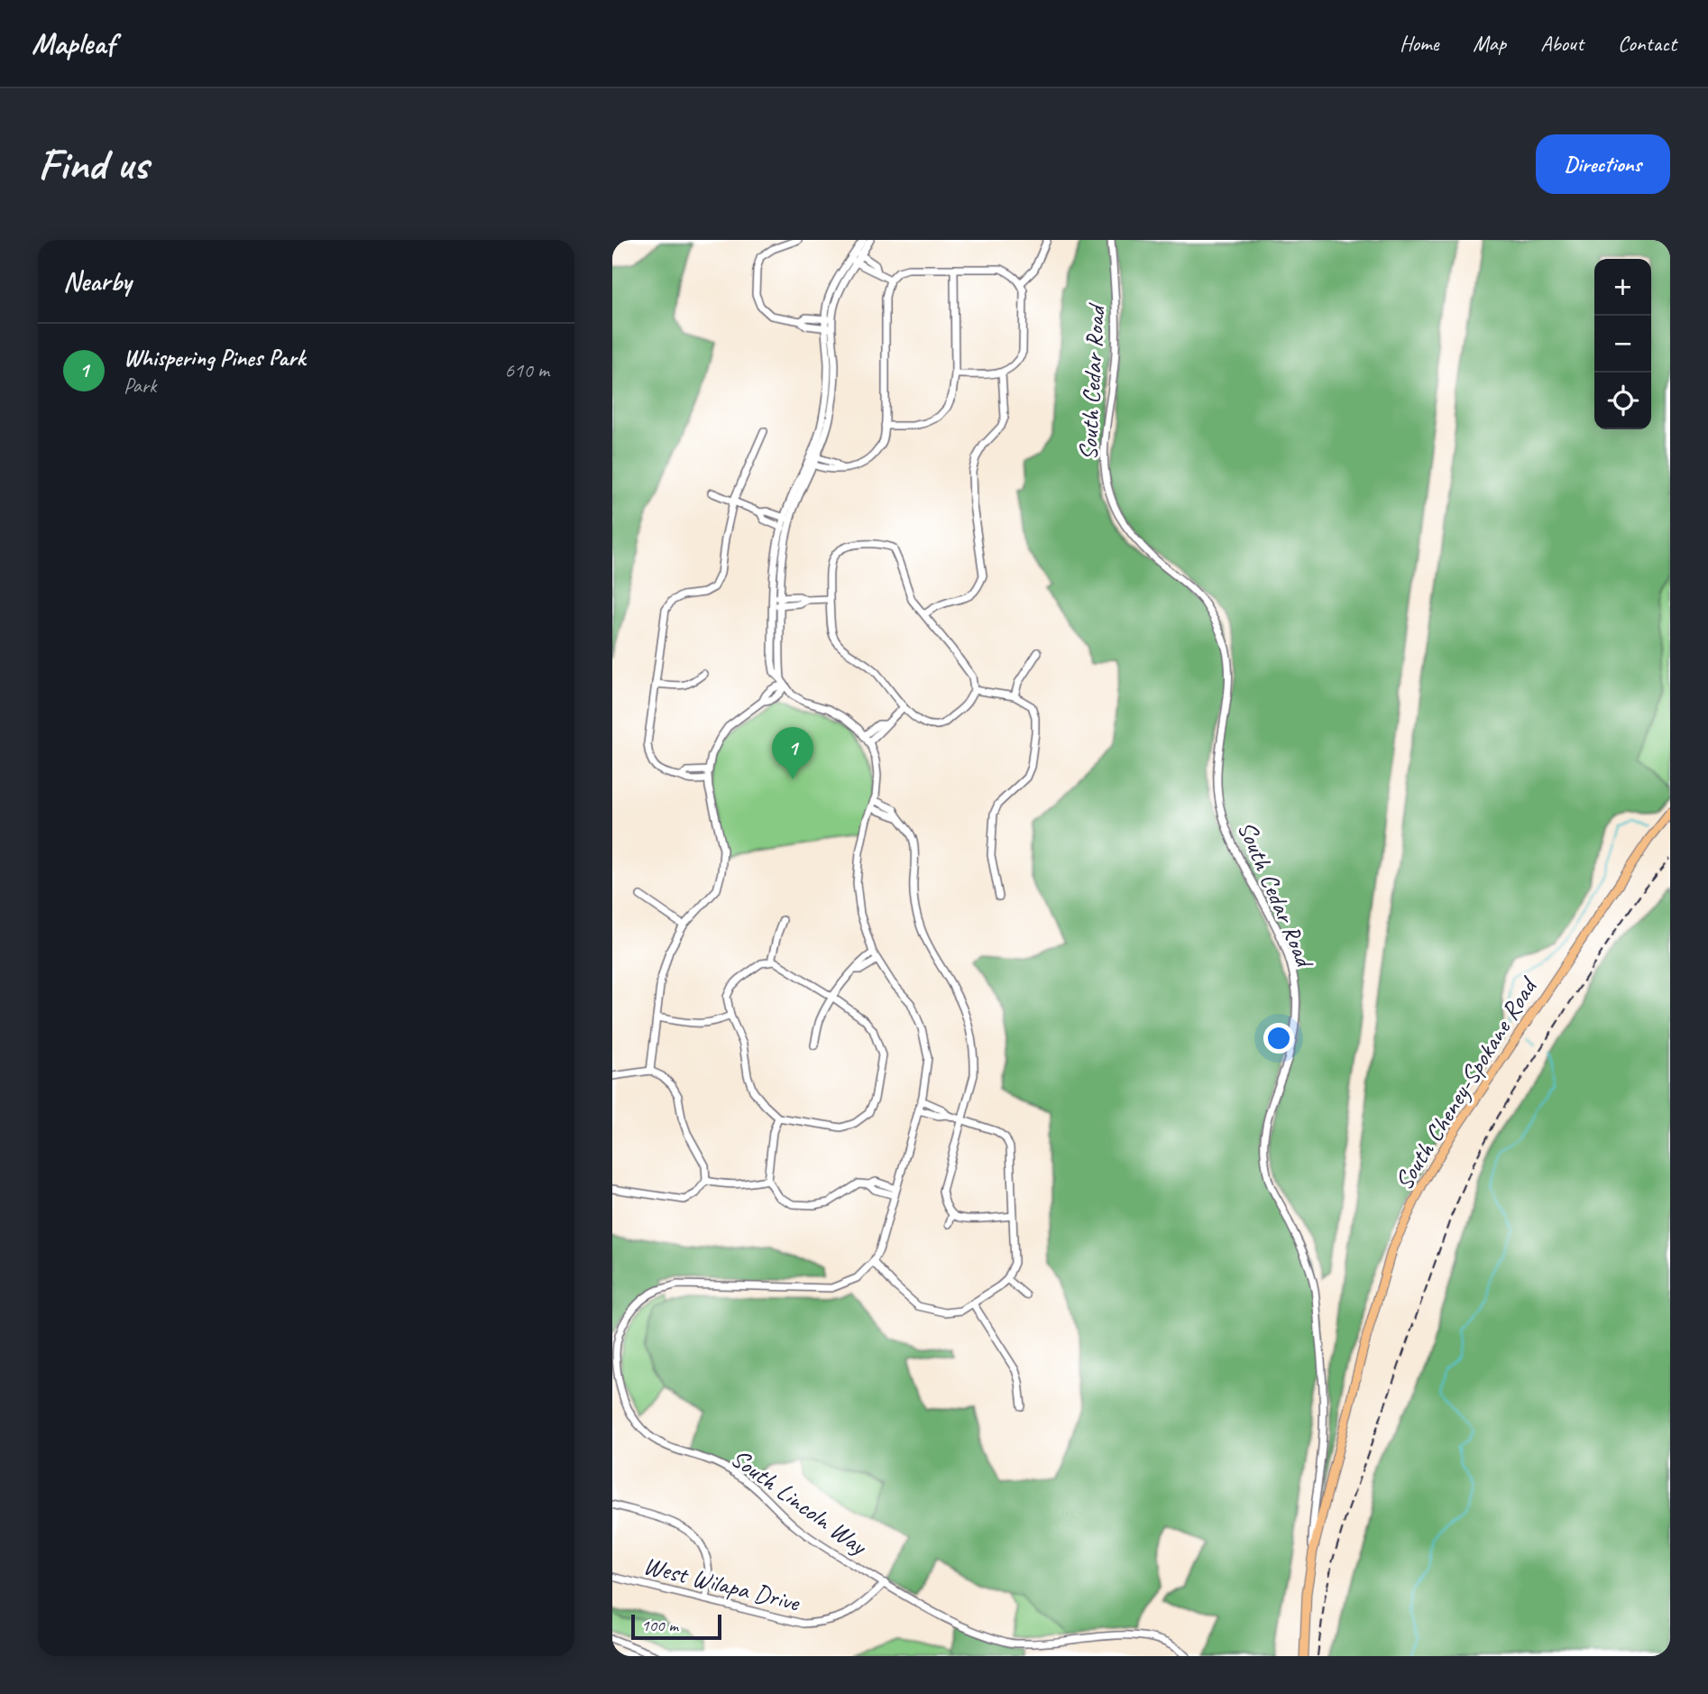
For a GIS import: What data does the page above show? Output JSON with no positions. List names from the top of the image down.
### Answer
{
  "streets": {
    "main road": ["South Cheney-Spokane Road"],
    "street": ["South Cedar Road", "South Lincoln Way", "West Wilapa Drive"]
  },
  "crossings": [
    ["South Cedar Road", "South Cheney-Spokane Road"],
    ["South Lincoln Way", "West Wilapa Drive"]
  ],
  "scale_bar": "100 m",
  "page": {
    "header": "Mapleaf",
    "nav": [
      "Home",
      "Map",
      "About",
      "Contact"
    ],
    "buttons": "Directions",
    "title": "Find us",
    "heading": "Nearby",
    "map_buttons": ["+", "−"],
    "list": [
      {
        "mark": "1",
        "name": "Whispering Pines Park",
        "note": "Park",
        "value": "610 m"
      }
    ],
    "pins": "1",
    "scale": "100 m"
  }
}
